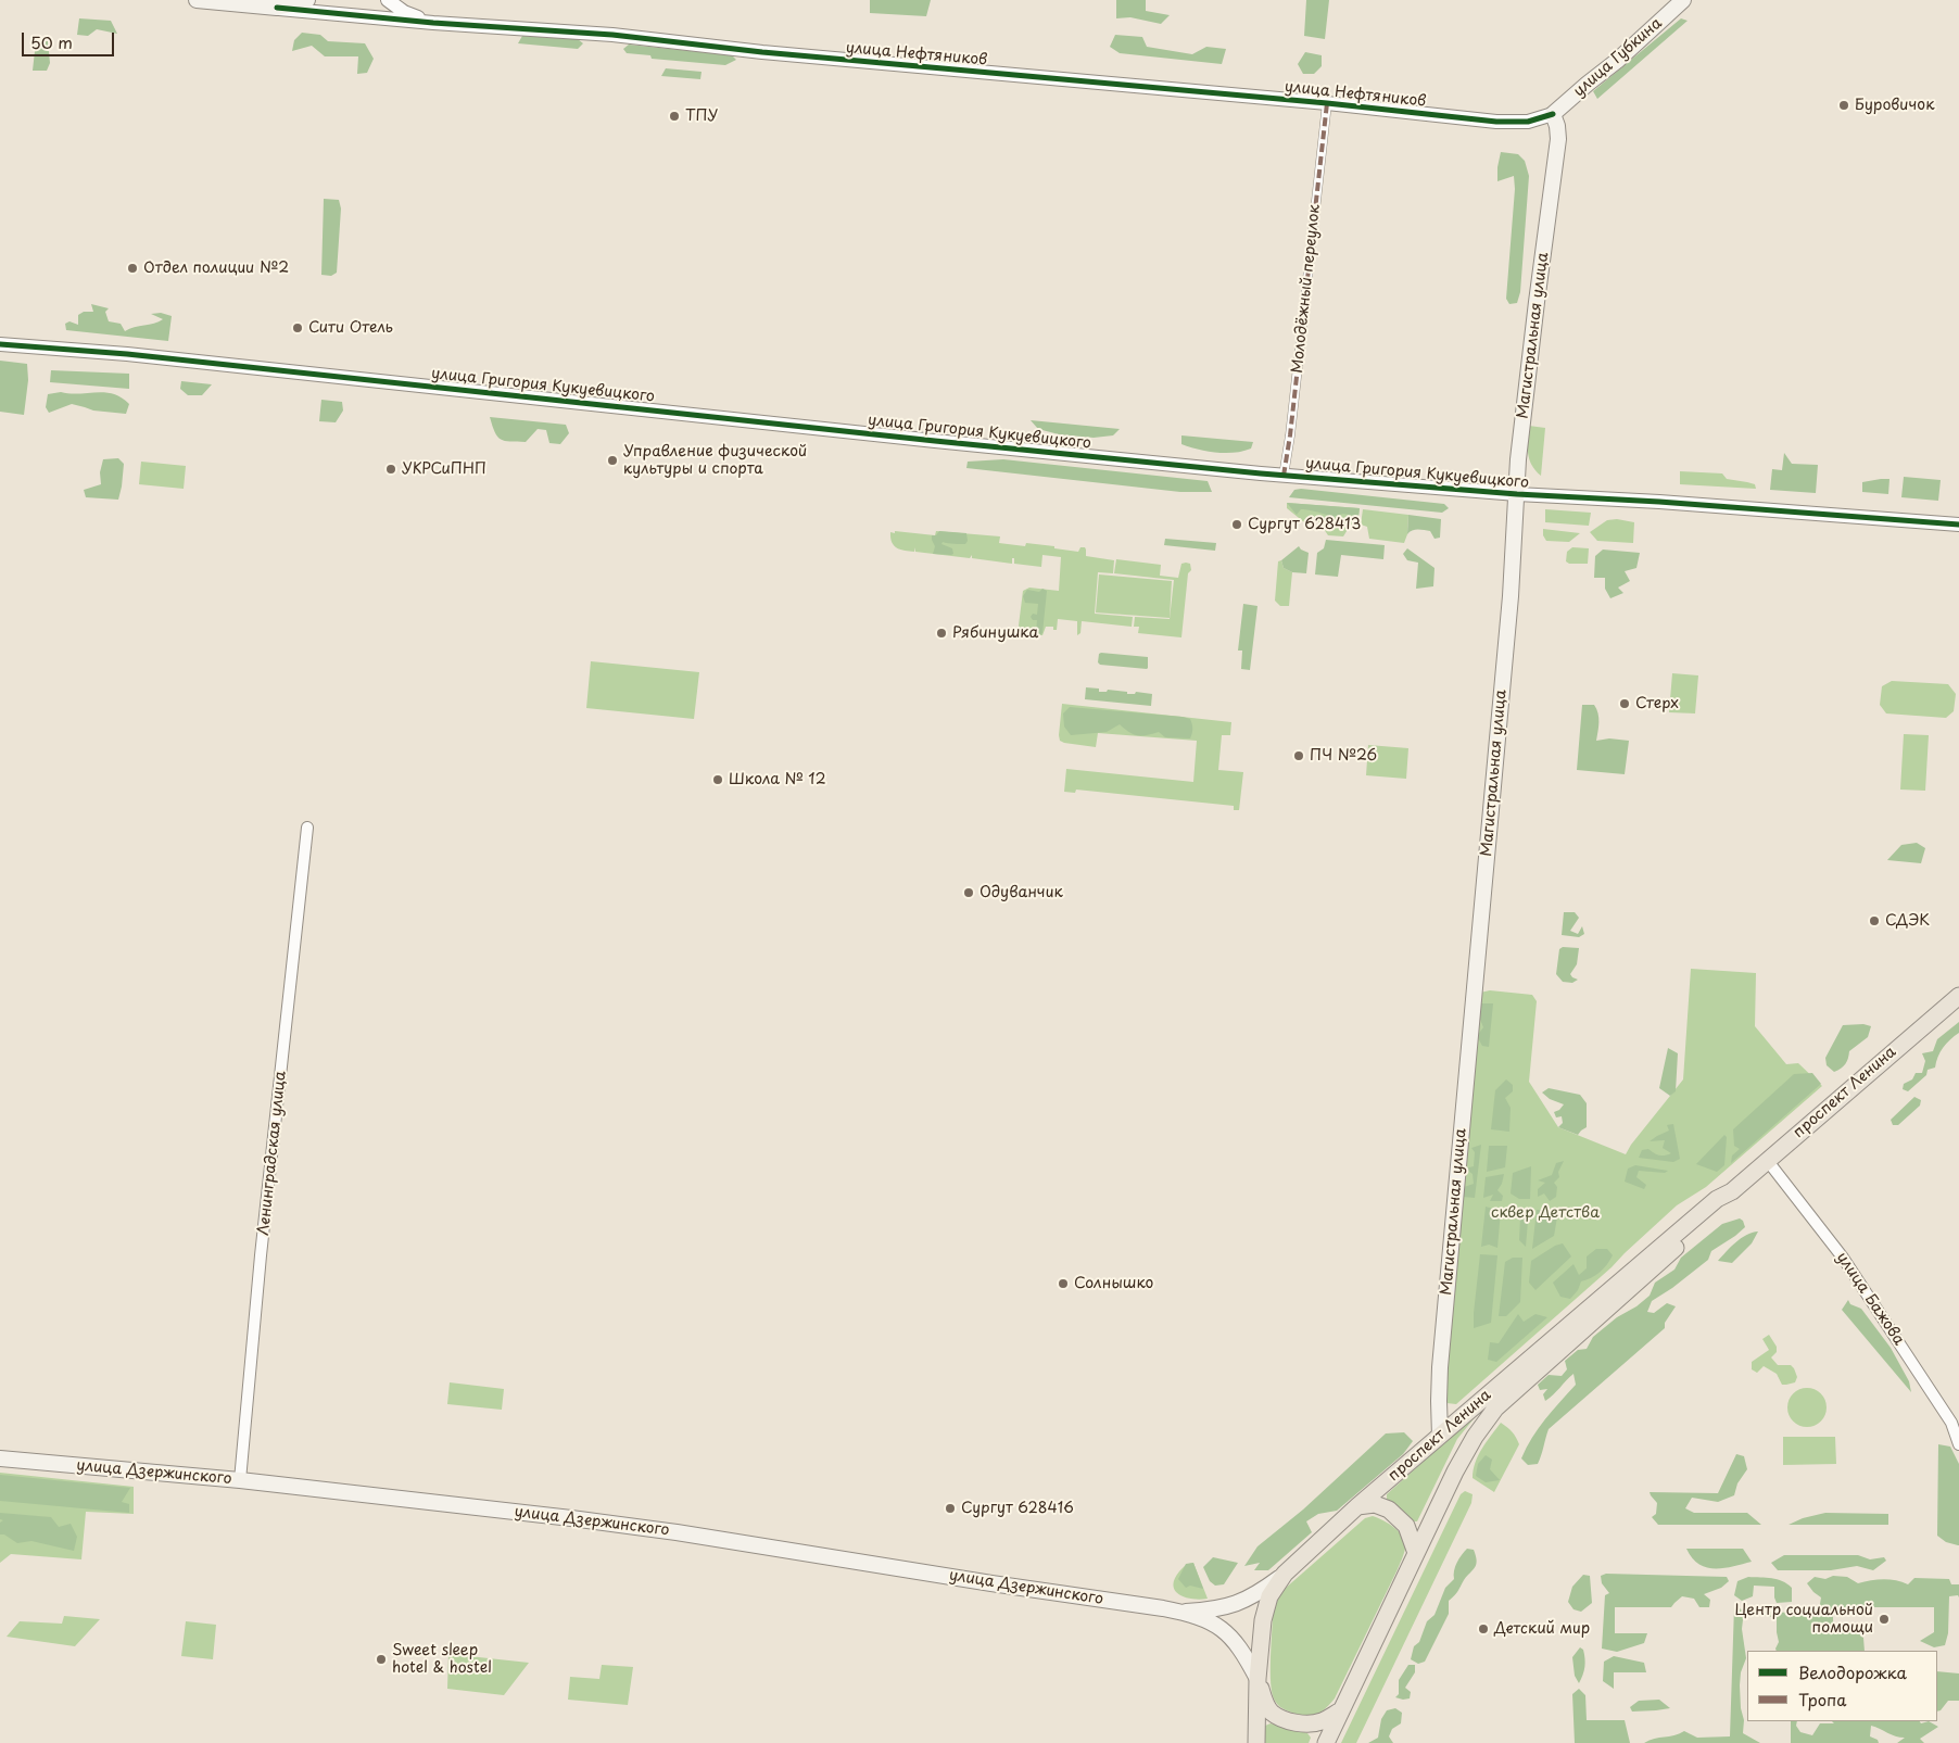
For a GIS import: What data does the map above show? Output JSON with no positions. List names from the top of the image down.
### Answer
{
  "streets": {
    "main road": [
      "улица Губкина",
      "Магистральная улица",
      "проспект Ленина",
      "улица Дзержинского"
    ],
    "street": [
      "улица Нефтяников",
      "Молодёжный переулок",
      "улица Григория Кукуевицкого",
      "Ленинградская улица",
      "улица Бажова"
    ]
  },
  "crossings": [
    ["улица Нефтяников", "улица Губкина"],
    ["улица Нефтяников", "Молодёжный переулок"],
    ["улица Нефтяников", "Магистральная улица"],
    ["улица Губкина", "Магистральная улица"],
    ["Молодёжный переулок", "улица Григория Кукуевицкого"],
    ["Магистральная улица", "улица Григория Кукуевицкого"],
    ["Магистральная улица", "проспект Ленина"],
    ["проспект Ленина", "улица Бажова"],
    ["проспект Ленина", "улица Дзержинского"],
    ["Ленинградская улица", "улица Дзержинского"]
  ],
  "parks": ["сквер Детства"],
  "places": [
    "Буровичок",
    "ТПУ",
    "Отдел полиции №2",
    "Сити Отель",
    "Управление физической культуры и спорта",
    "УКРСиПНП",
    "Сургут 628413",
    "Рябинушка",
    "Стерх",
    "ПЧ №26",
    "Школа № 12",
    "Одуванчик",
    "СДЭК",
    "Солнышко",
    "Сургут 628416",
    "Центр социальной помощи",
    "Детский мир",
    "Sweet sleep hotel & hostel"
  ],
  "legend": ["Велодорожка", "Тропа"],
  "scale_bar": "50 m"
}
